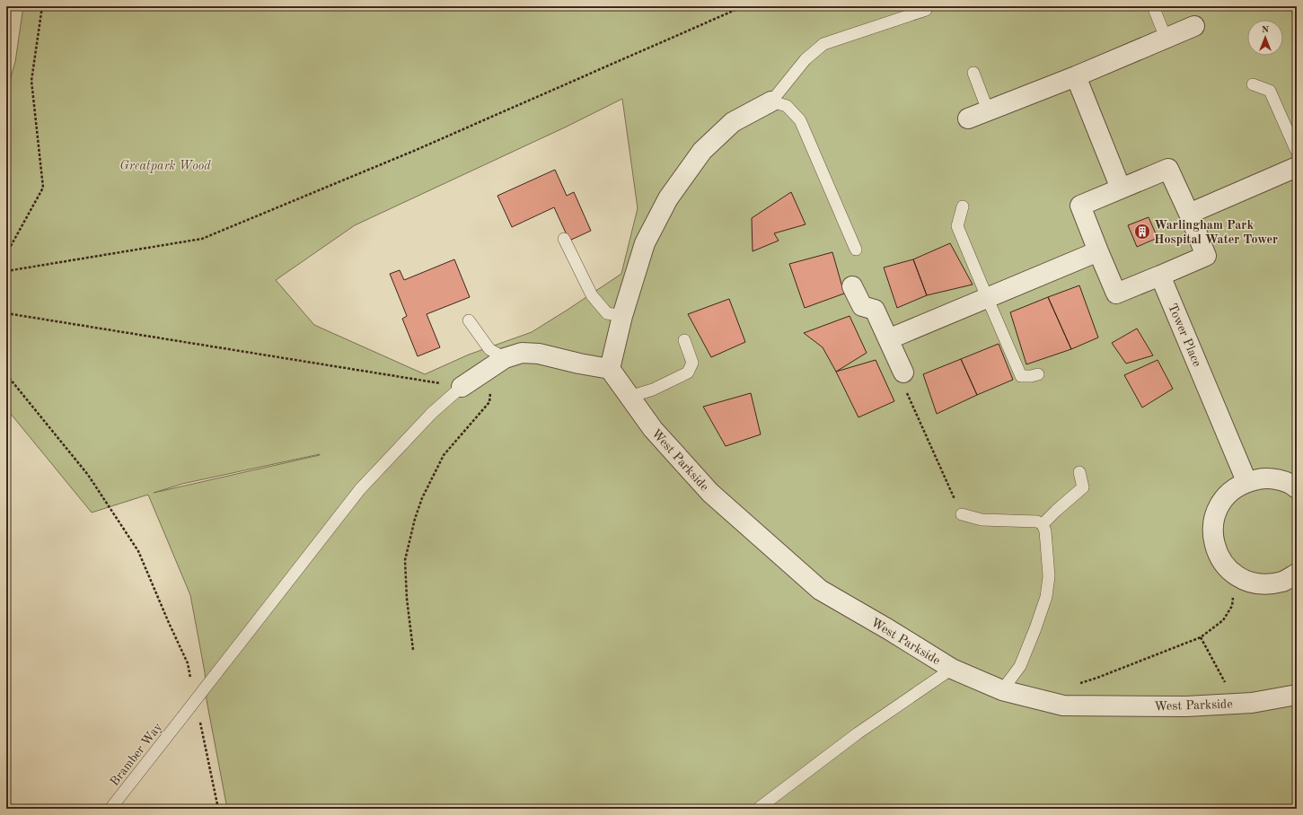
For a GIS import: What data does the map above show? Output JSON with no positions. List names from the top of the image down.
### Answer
{
  "streets": {
    "street": ["Tower Place", "West Parkside"],
    "lane": ["Bramber Way"]
  },
  "parks": ["Greatpark Wood"],
  "places": {
    "building": ["Warlingham Park Hospital Water Tower"]
  },
  "north": "top"
}
